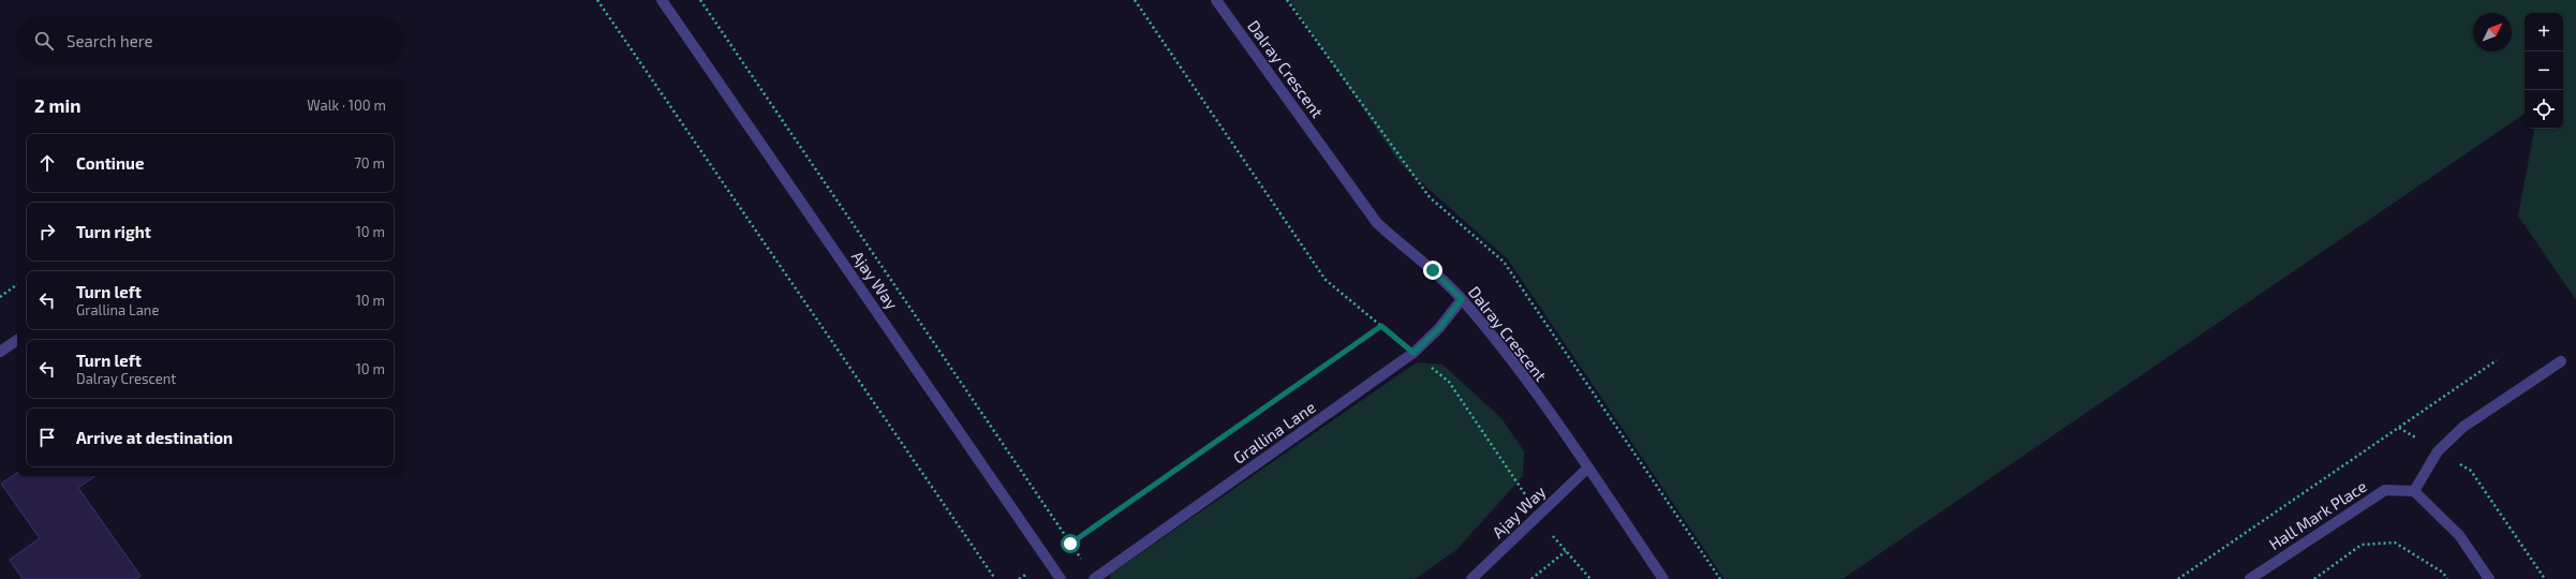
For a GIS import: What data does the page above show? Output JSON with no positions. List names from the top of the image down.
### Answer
{
  "streets": {
    "street": [
      "Dalray Crescent",
      "Ajay Way",
      "Grallina Lane",
      "Hall Mark Place"
    ]
  },
  "crossings": [
    ["Dalray Crescent", "Ajay Way"],
    ["Dalray Crescent", "Grallina Lane"]
  ],
  "north": "top right",
  "page": {
    "map_buttons": ["+", "−"],
    "search": "Search here",
    "heading": ["2 min", "Walk · 100 m"],
    "list": [
      ["Continue", "70 m"],
      ["Turn right", "10 m"],
      ["Turn left", "Grallina Lane", "10 m"],
      ["Turn left", "Dalray Crescent", "10 m"],
      "Arrive at destination"
    ]
  }
}
